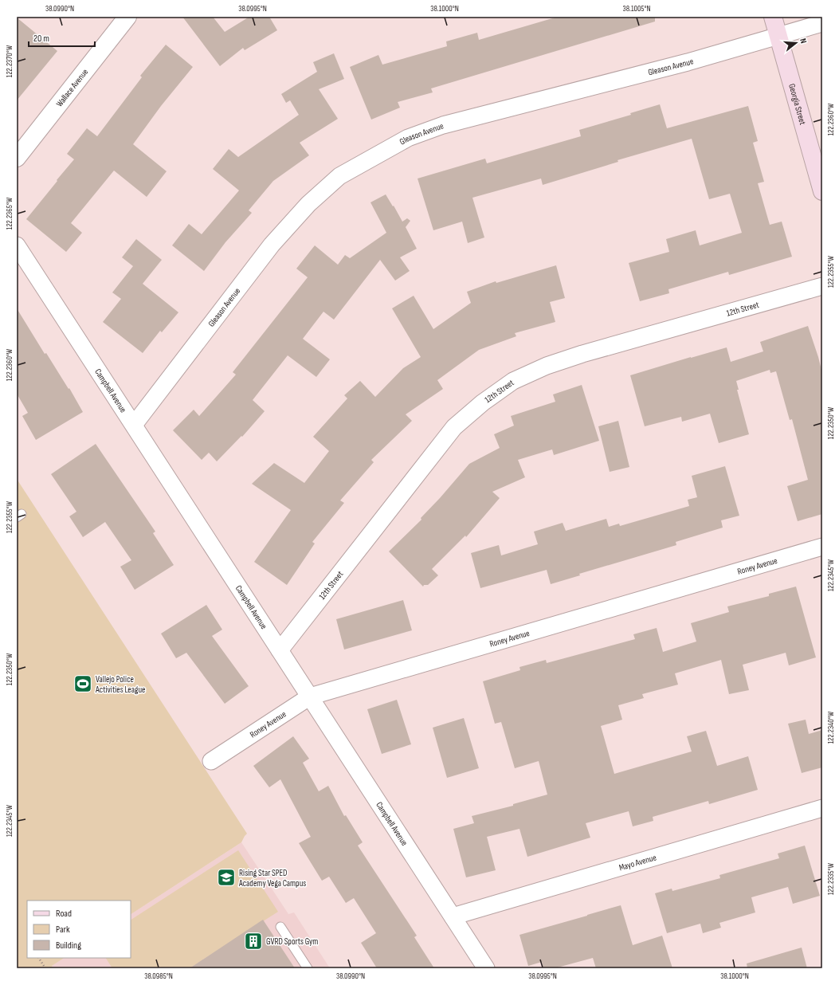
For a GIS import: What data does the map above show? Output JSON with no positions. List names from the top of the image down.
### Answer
{
  "streets": {
    "main road": ["Georgia Street"],
    "street": [
      "Gleason Avenue",
      "Wallace Avenue",
      "12th Street",
      "Campbell Avenue",
      "Roney Avenue",
      "Mayo Avenue"
    ]
  },
  "crossings": [
    ["Gleason Avenue", "Georgia Street"],
    ["Gleason Avenue", "Campbell Avenue"],
    ["12th Street", "Campbell Avenue"],
    ["Campbell Avenue", "Roney Avenue"],
    ["Campbell Avenue", "Mayo Avenue"]
  ],
  "places": {
    "sports": ["Vallejo Police Activities League"],
    "school or university": ["Rising Star SPED Academy Vega Campus"],
    "building": ["GVRD Sports Gym"]
  },
  "legend": ["Road", "Park", "Building"],
  "scale_bar": "20 m",
  "north": "right",
  "coordinates": [
    "38.0990°N",
    "38.0995°N",
    "38.1000°N",
    "38.1005°N",
    "122.2370°W",
    "122.2360°W",
    "122.2365°W",
    "122.2355°W",
    "122.2350°W",
    "122.2345°W",
    "122.2340°W",
    "122.2335°W",
    "38.0985°N"
  ]
}
